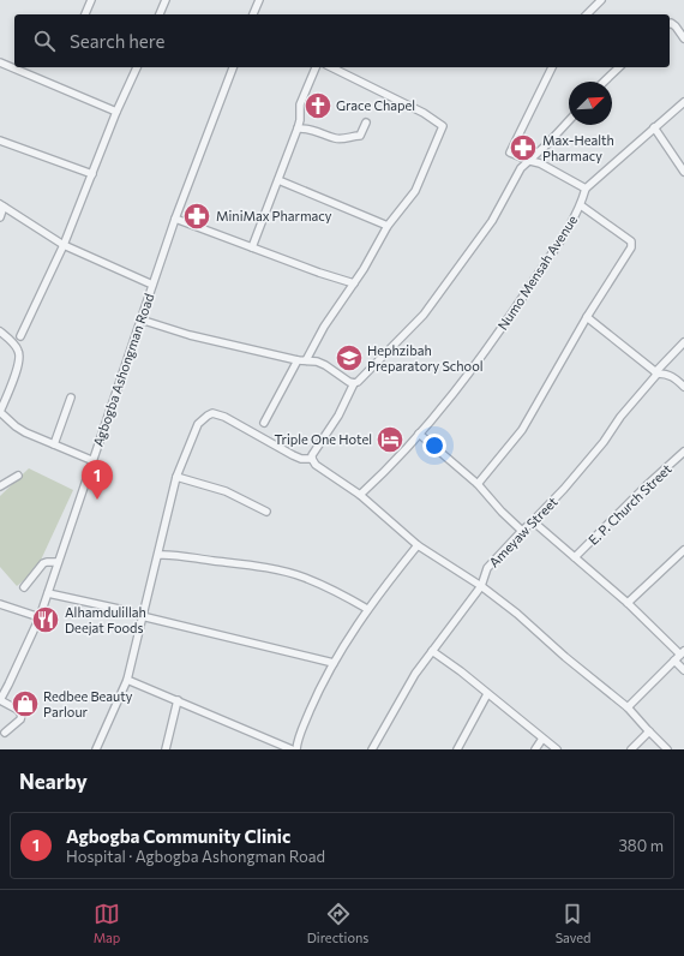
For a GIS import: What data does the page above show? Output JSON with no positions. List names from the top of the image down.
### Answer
{
  "streets": {
    "street": [
      "Numo Mensah Avenue",
      "Agbogba Ashongman Road",
      "E. P. Church Street",
      "Ameyaw Street"
    ]
  },
  "places": {
    "church": ["Grace Chapel"],
    "pharmacy": ["Max-Health Pharmacy", "MiniMax Pharmacy"],
    "school or university": ["Hephzibah Preparatory School"],
    "hotel": ["Triple One Hotel"],
    "restaurant": ["Alhamdulillah Deejat Foods"],
    "shop": ["Redbee Beauty Parlour"]
  },
  "north": "top right",
  "page": {
    "search": "Search here",
    "pins": "1",
    "heading": "Nearby",
    "list": [
      {
        "mark": "1",
        "name": "Agbogba Community Clinic",
        "note": "Hospital · Agbogba Ashongman Road",
        "value": "380 m"
      }
    ],
    "nav": ["Map", "Directions", "Saved"]
  }
}
